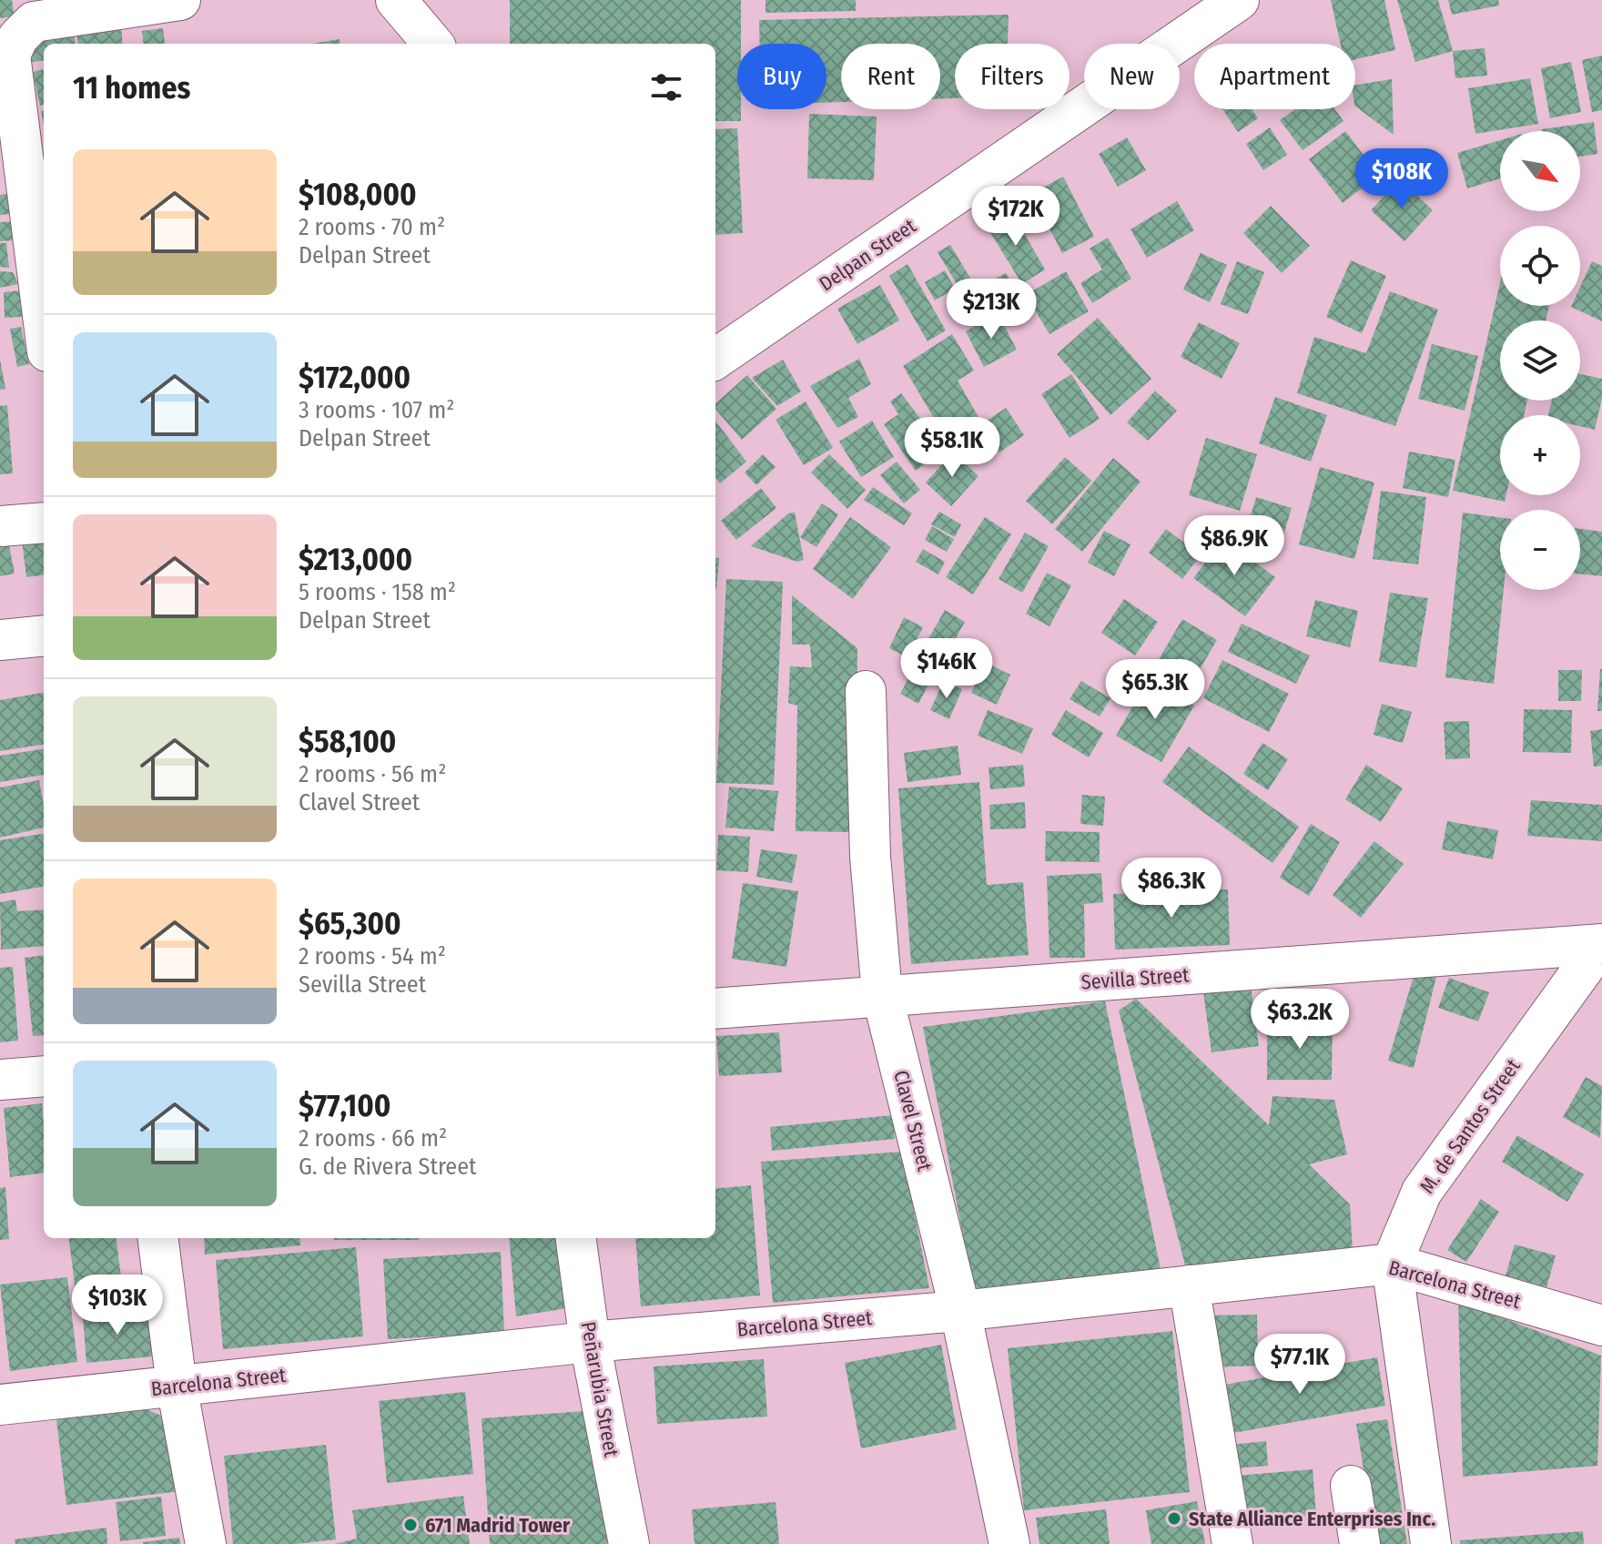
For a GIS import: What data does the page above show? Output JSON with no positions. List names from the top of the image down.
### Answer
{
  "streets": {
    "street": [
      "Delpan Street",
      "Sevilla Street",
      "Clavel Street",
      "M. de Santos Street",
      "Barcelona Street",
      "Peñarubia Street"
    ]
  },
  "crossings": [
    ["Sevilla Street", "Clavel Street"],
    ["Sevilla Street", "M. de Santos Street"],
    ["Clavel Street", "Barcelona Street"],
    ["M. de Santos Street", "Barcelona Street"],
    ["Barcelona Street", "Peñarubia Street"]
  ],
  "places": ["State Alliance Enterprises Inc.", "671 Madrid Tower"],
  "north": "bottom right",
  "page": {
    "chip": [
      "Buy",
      "Rent",
      "Filters",
      "New",
      "Apartment"
    ],
    "heading": "11 homes",
    "map_buttons": ["+", "−"],
    "list": [
      {
        "name": "$108,000",
        "note": "2 rooms · 70 m² · Delpan Street"
      },
      {
        "name": "$172,000",
        "note": "3 rooms · 107 m² · Delpan Street"
      },
      {
        "name": "$213,000",
        "note": "5 rooms · 158 m² · Delpan Street"
      },
      {
        "name": "$58,100",
        "note": "2 rooms · 56 m² · Clavel Street"
      },
      {
        "name": "$65,300",
        "note": "2 rooms · 54 m² · Sevilla Street"
      },
      {
        "name": "$77,100",
        "note": "2 rooms · 66 m² · G. de Rivera Street"
      }
    ],
    "price": [
      "$108K",
      "$172K",
      "$213K",
      "$58.1K",
      "$86.9K",
      "$146K",
      "$65.3K",
      "$86.3K",
      "$63.2K",
      "$103K",
      "$77.1K"
    ]
  }
}
